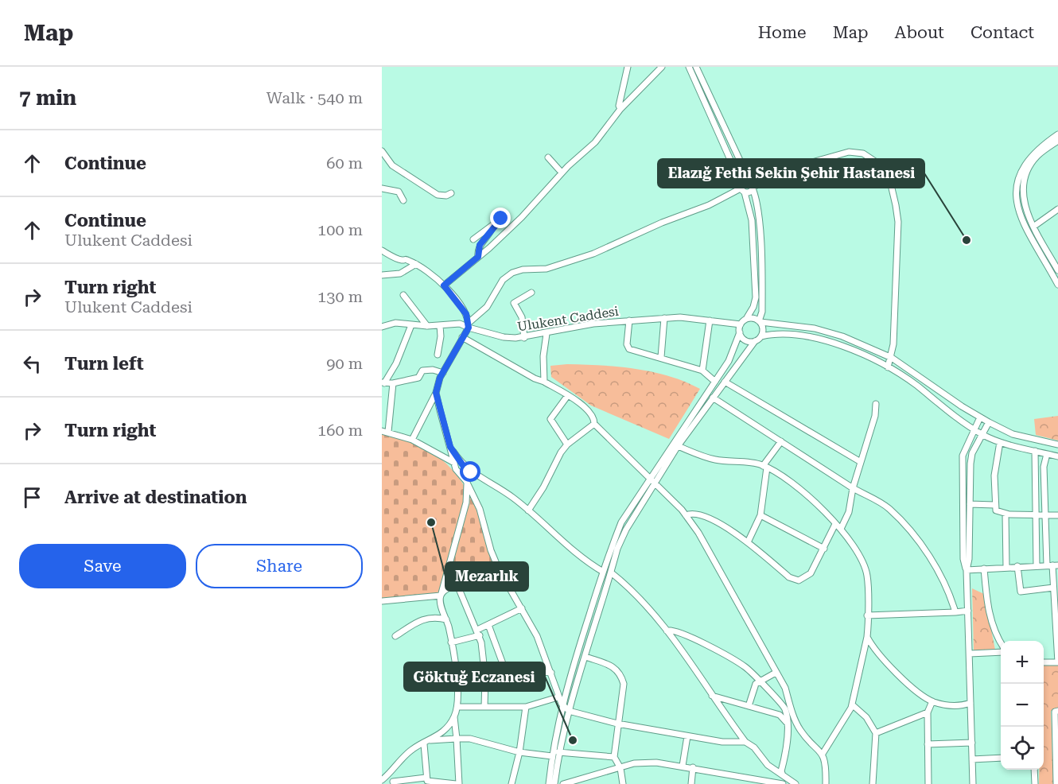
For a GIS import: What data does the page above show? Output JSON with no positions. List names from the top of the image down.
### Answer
{
  "streets": {
    "street": ["Ulukent Caddesi"]
  },
  "places": ["Elazığ Fethi Sekin Şehir Hastanesi", "Mezarlık", "Göktuğ Eczanesi"],
  "page": {
    "header": "Map",
    "nav": [
      "Home",
      "Map",
      "About",
      "Contact"
    ],
    "heading": ["7 min", "Walk · 540 m"],
    "list": [
      ["Continue", "60 m"],
      ["Continue", "Ulukent Caddesi", "100 m"],
      ["Turn right", "Ulukent Caddesi", "130 m"],
      ["Turn left", "90 m"],
      ["Turn right", "160 m"],
      "Arrive at destination"
    ],
    "buttons": ["Save", "Share"],
    "map_buttons": ["+", "−"]
  }
}
